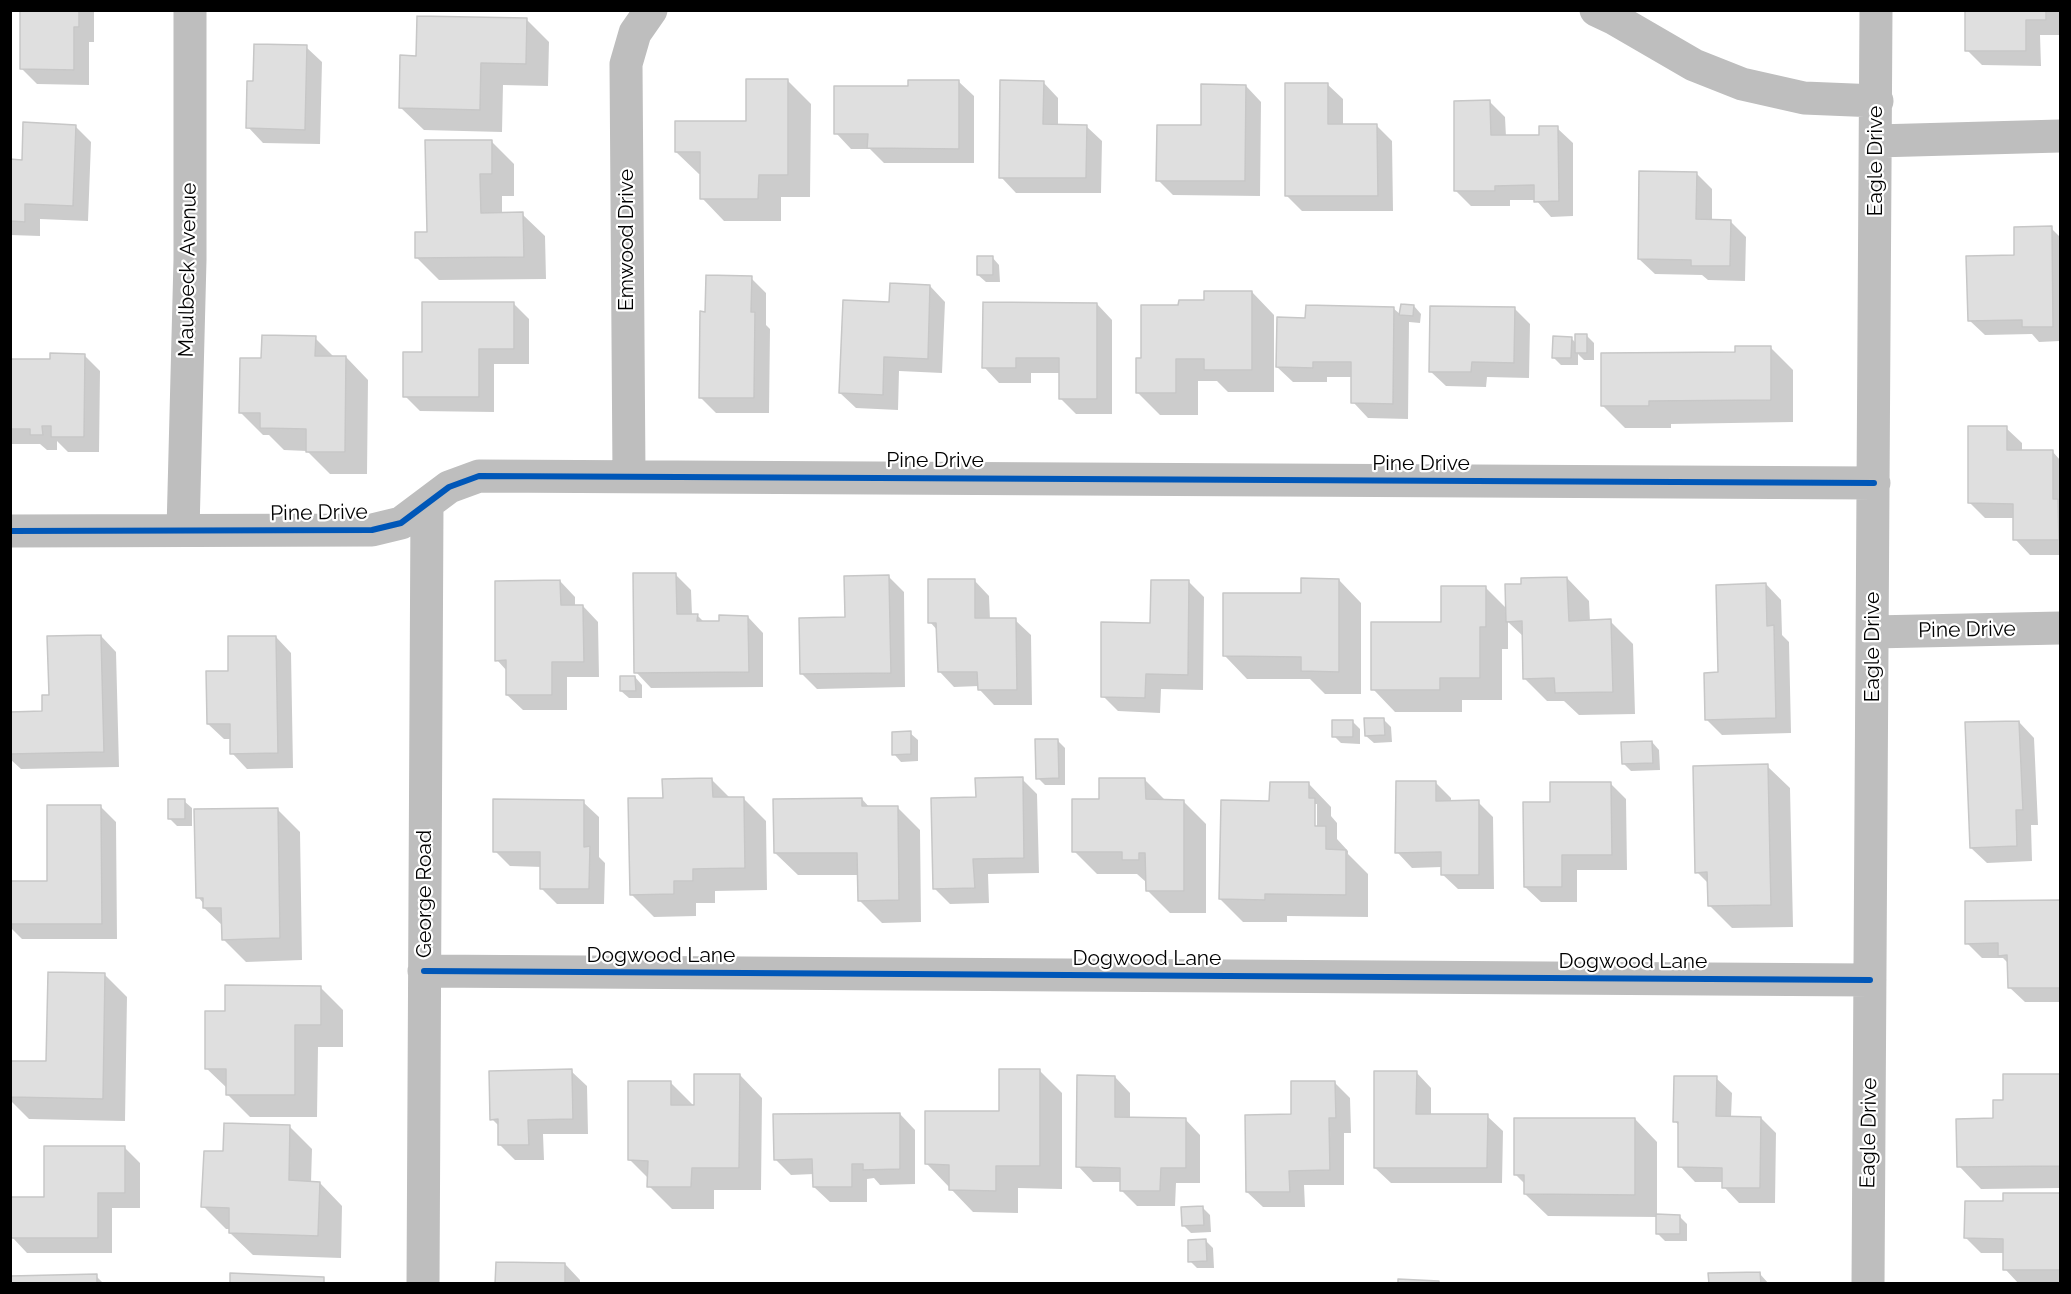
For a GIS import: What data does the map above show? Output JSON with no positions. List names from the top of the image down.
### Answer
{
  "streets": {
    "street": [
      "Eagle Drive",
      "Emwood Drive",
      "Maulbeck Avenue",
      "Pine Drive",
      "George Road",
      "Dogwood Lane"
    ]
  },
  "crossings": [
    ["Eagle Drive", "Pine Drive"],
    ["Eagle Drive", "Dogwood Lane"],
    ["Emwood Drive", "Pine Drive"],
    ["Maulbeck Avenue", "Pine Drive"],
    ["Pine Drive", "George Road"],
    ["George Road", "Dogwood Lane"]
  ]
}
